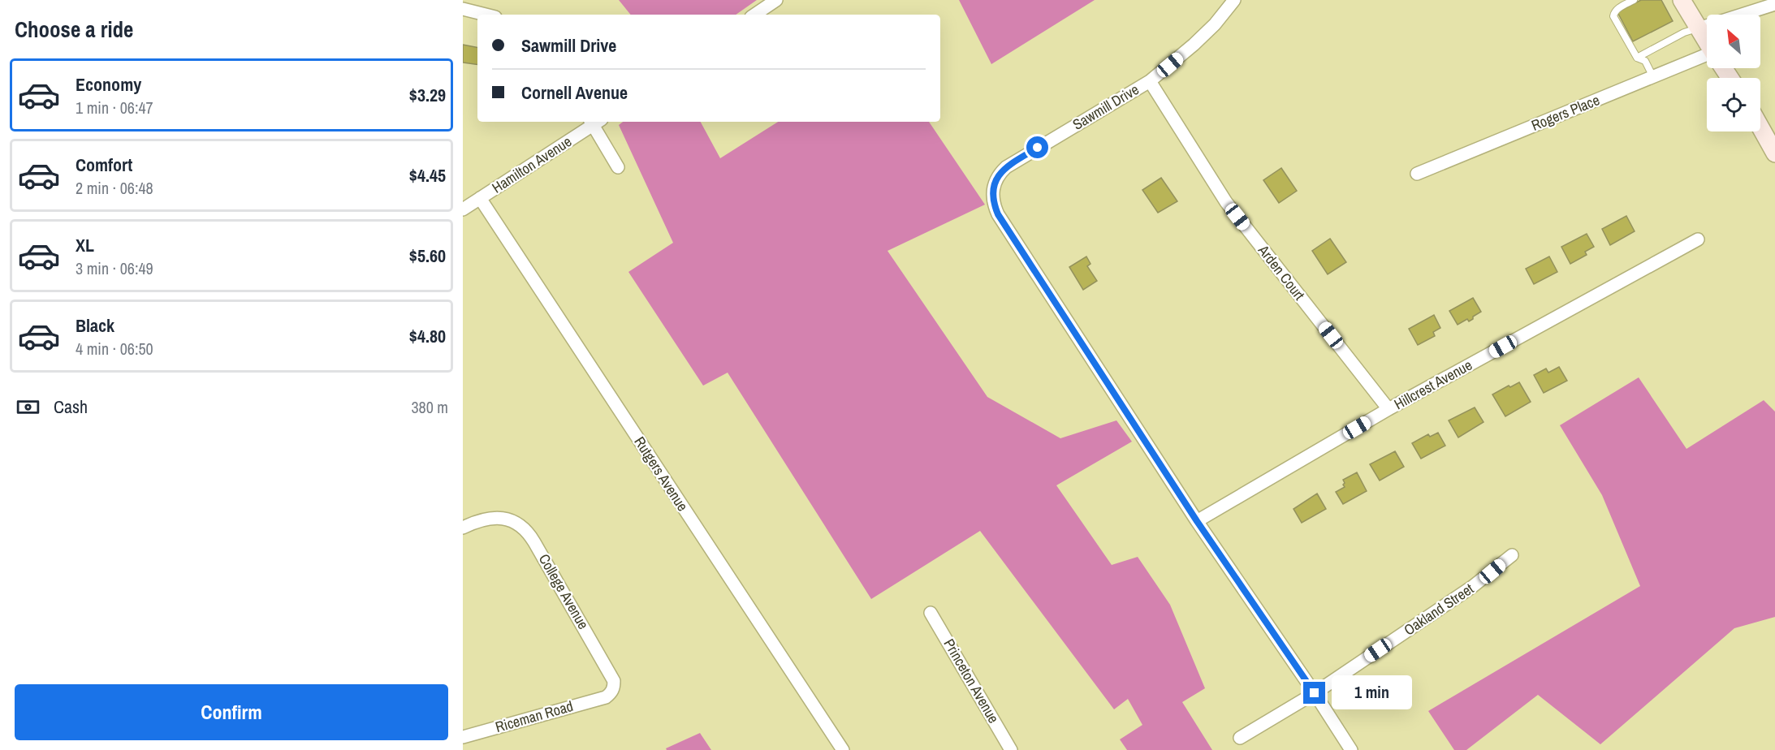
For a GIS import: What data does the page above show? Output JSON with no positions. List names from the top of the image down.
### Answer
{
  "streets": {
    "street": [
      "Sawmill Drive",
      "Rogers Place",
      "Hamilton Avenue",
      "Arden Court",
      "Hillcrest Avenue",
      "Rutgers Avenue",
      "College Avenue",
      "Oakland Street",
      "Princeton Avenue",
      "Riceman Road"
    ]
  },
  "crossings": [
    ["Sawmill Drive", "Arden Court"],
    ["Sawmill Drive", "Hillcrest Avenue"],
    ["Sawmill Drive", "Oakland Street"],
    ["Hamilton Avenue", "Rutgers Avenue"],
    ["Arden Court", "Hillcrest Avenue"],
    ["College Avenue", "Riceman Road"]
  ],
  "north": "top left",
  "page": {
    "heading": "Choose a ride",
    "banner": ["Sawmill Drive", "Cornell Avenue"],
    "list": [
      {
        "name": "Economy",
        "note": "1 min · 06:47",
        "value": "$3.29"
      },
      {
        "name": "Comfort",
        "note": "2 min · 06:48",
        "value": "$4.45"
      },
      {
        "name": "XL",
        "note": "3 min · 06:49",
        "value": "$5.60"
      },
      {
        "name": "Black",
        "note": "4 min · 06:50",
        "value": "$4.80"
      }
    ],
    "pay": ["Cash", "380 m"],
    "buttons": "Confirm",
    "bubble": "1 min"
  }
}
